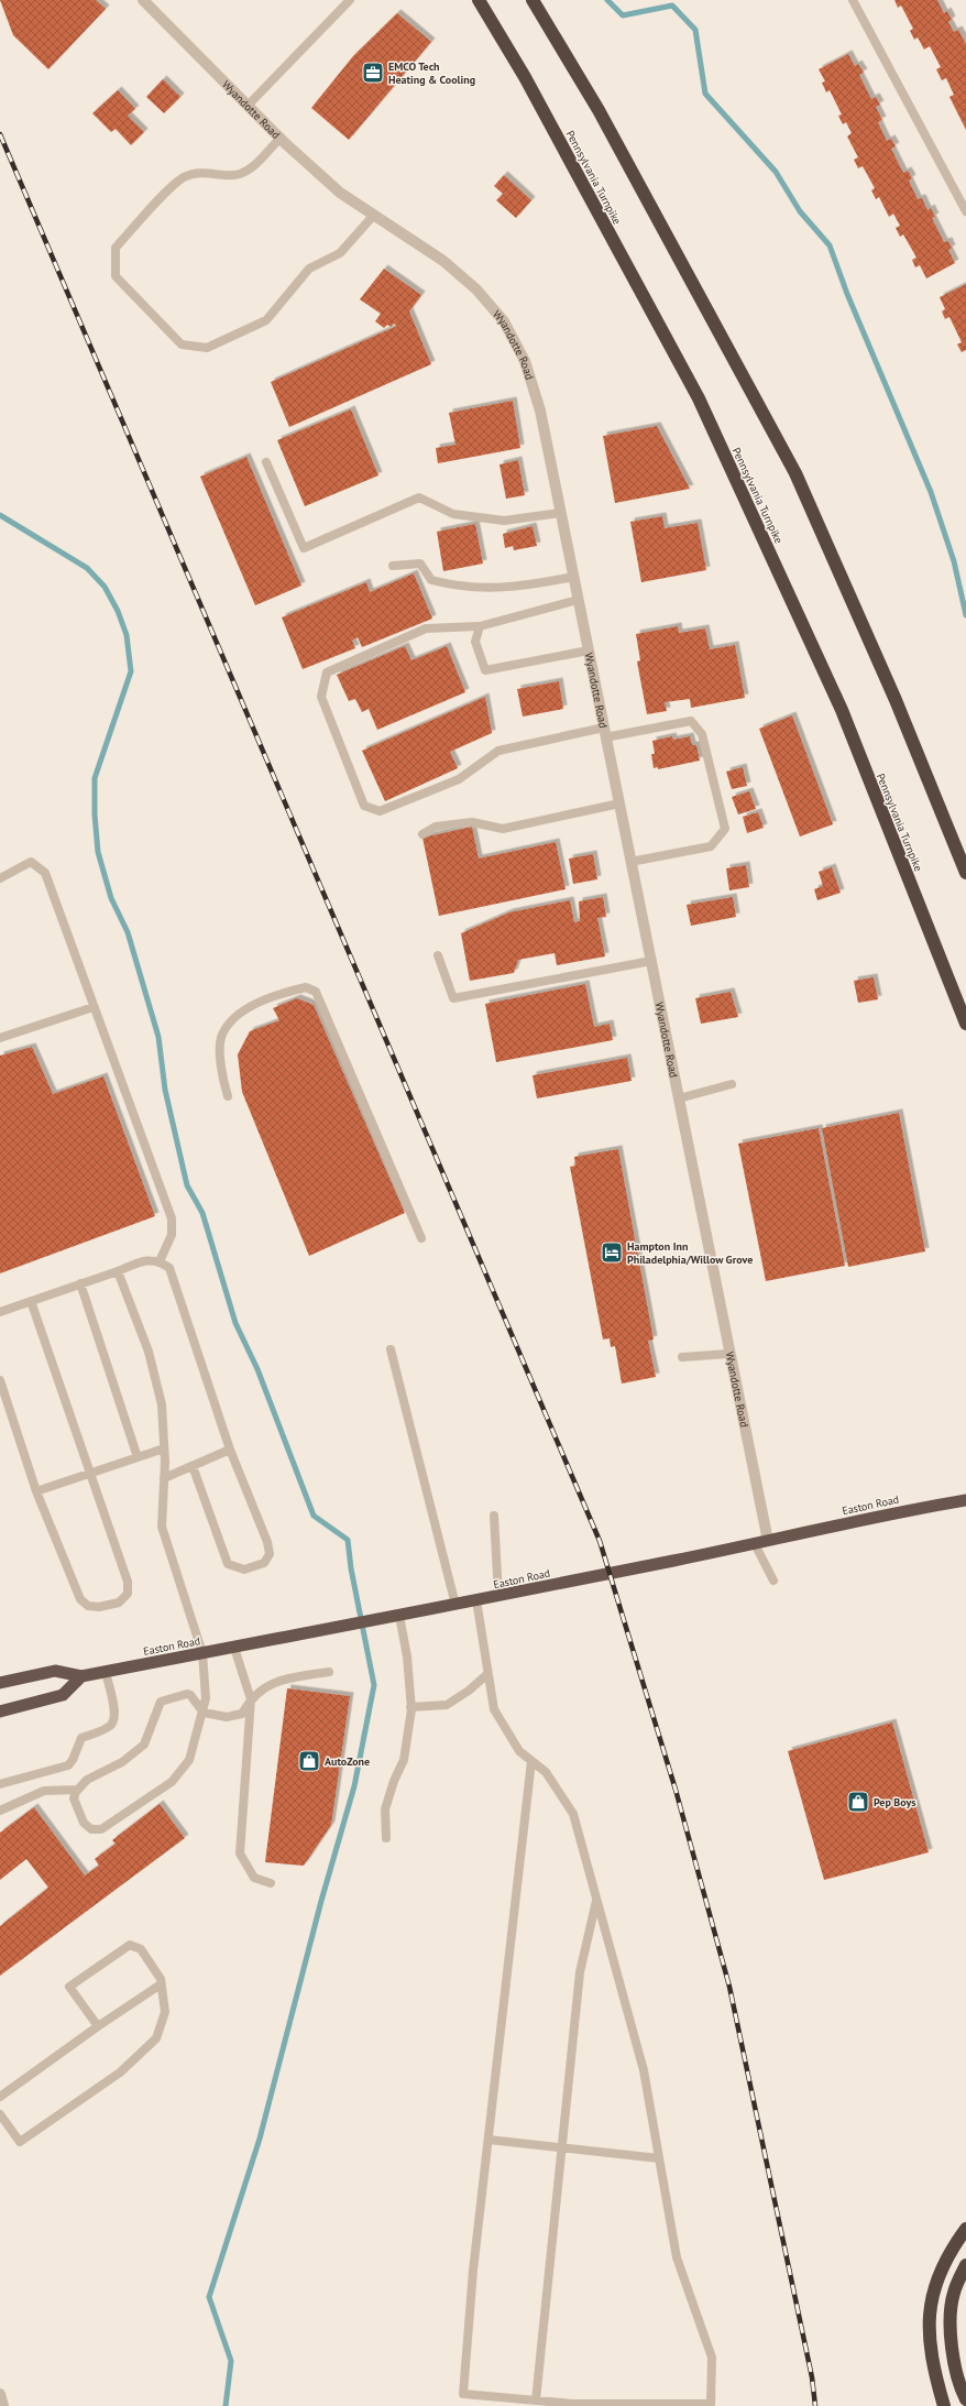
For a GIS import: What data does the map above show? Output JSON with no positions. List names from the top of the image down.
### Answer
{
  "streets": {
    "highway": ["Pennsylvania Turnpike", "Easton Road"],
    "street": ["Wyandotte Road"]
  },
  "crossings": [
    ["Wyandotte Road", "Easton Road"]
  ],
  "places": {
    "office": ["EMCO Tech Heating & Cooling"],
    "hotel": ["Hampton Inn Philadelphia/Willow Grove"],
    "shop": ["AutoZone", "Pep Boys"]
  }
}
